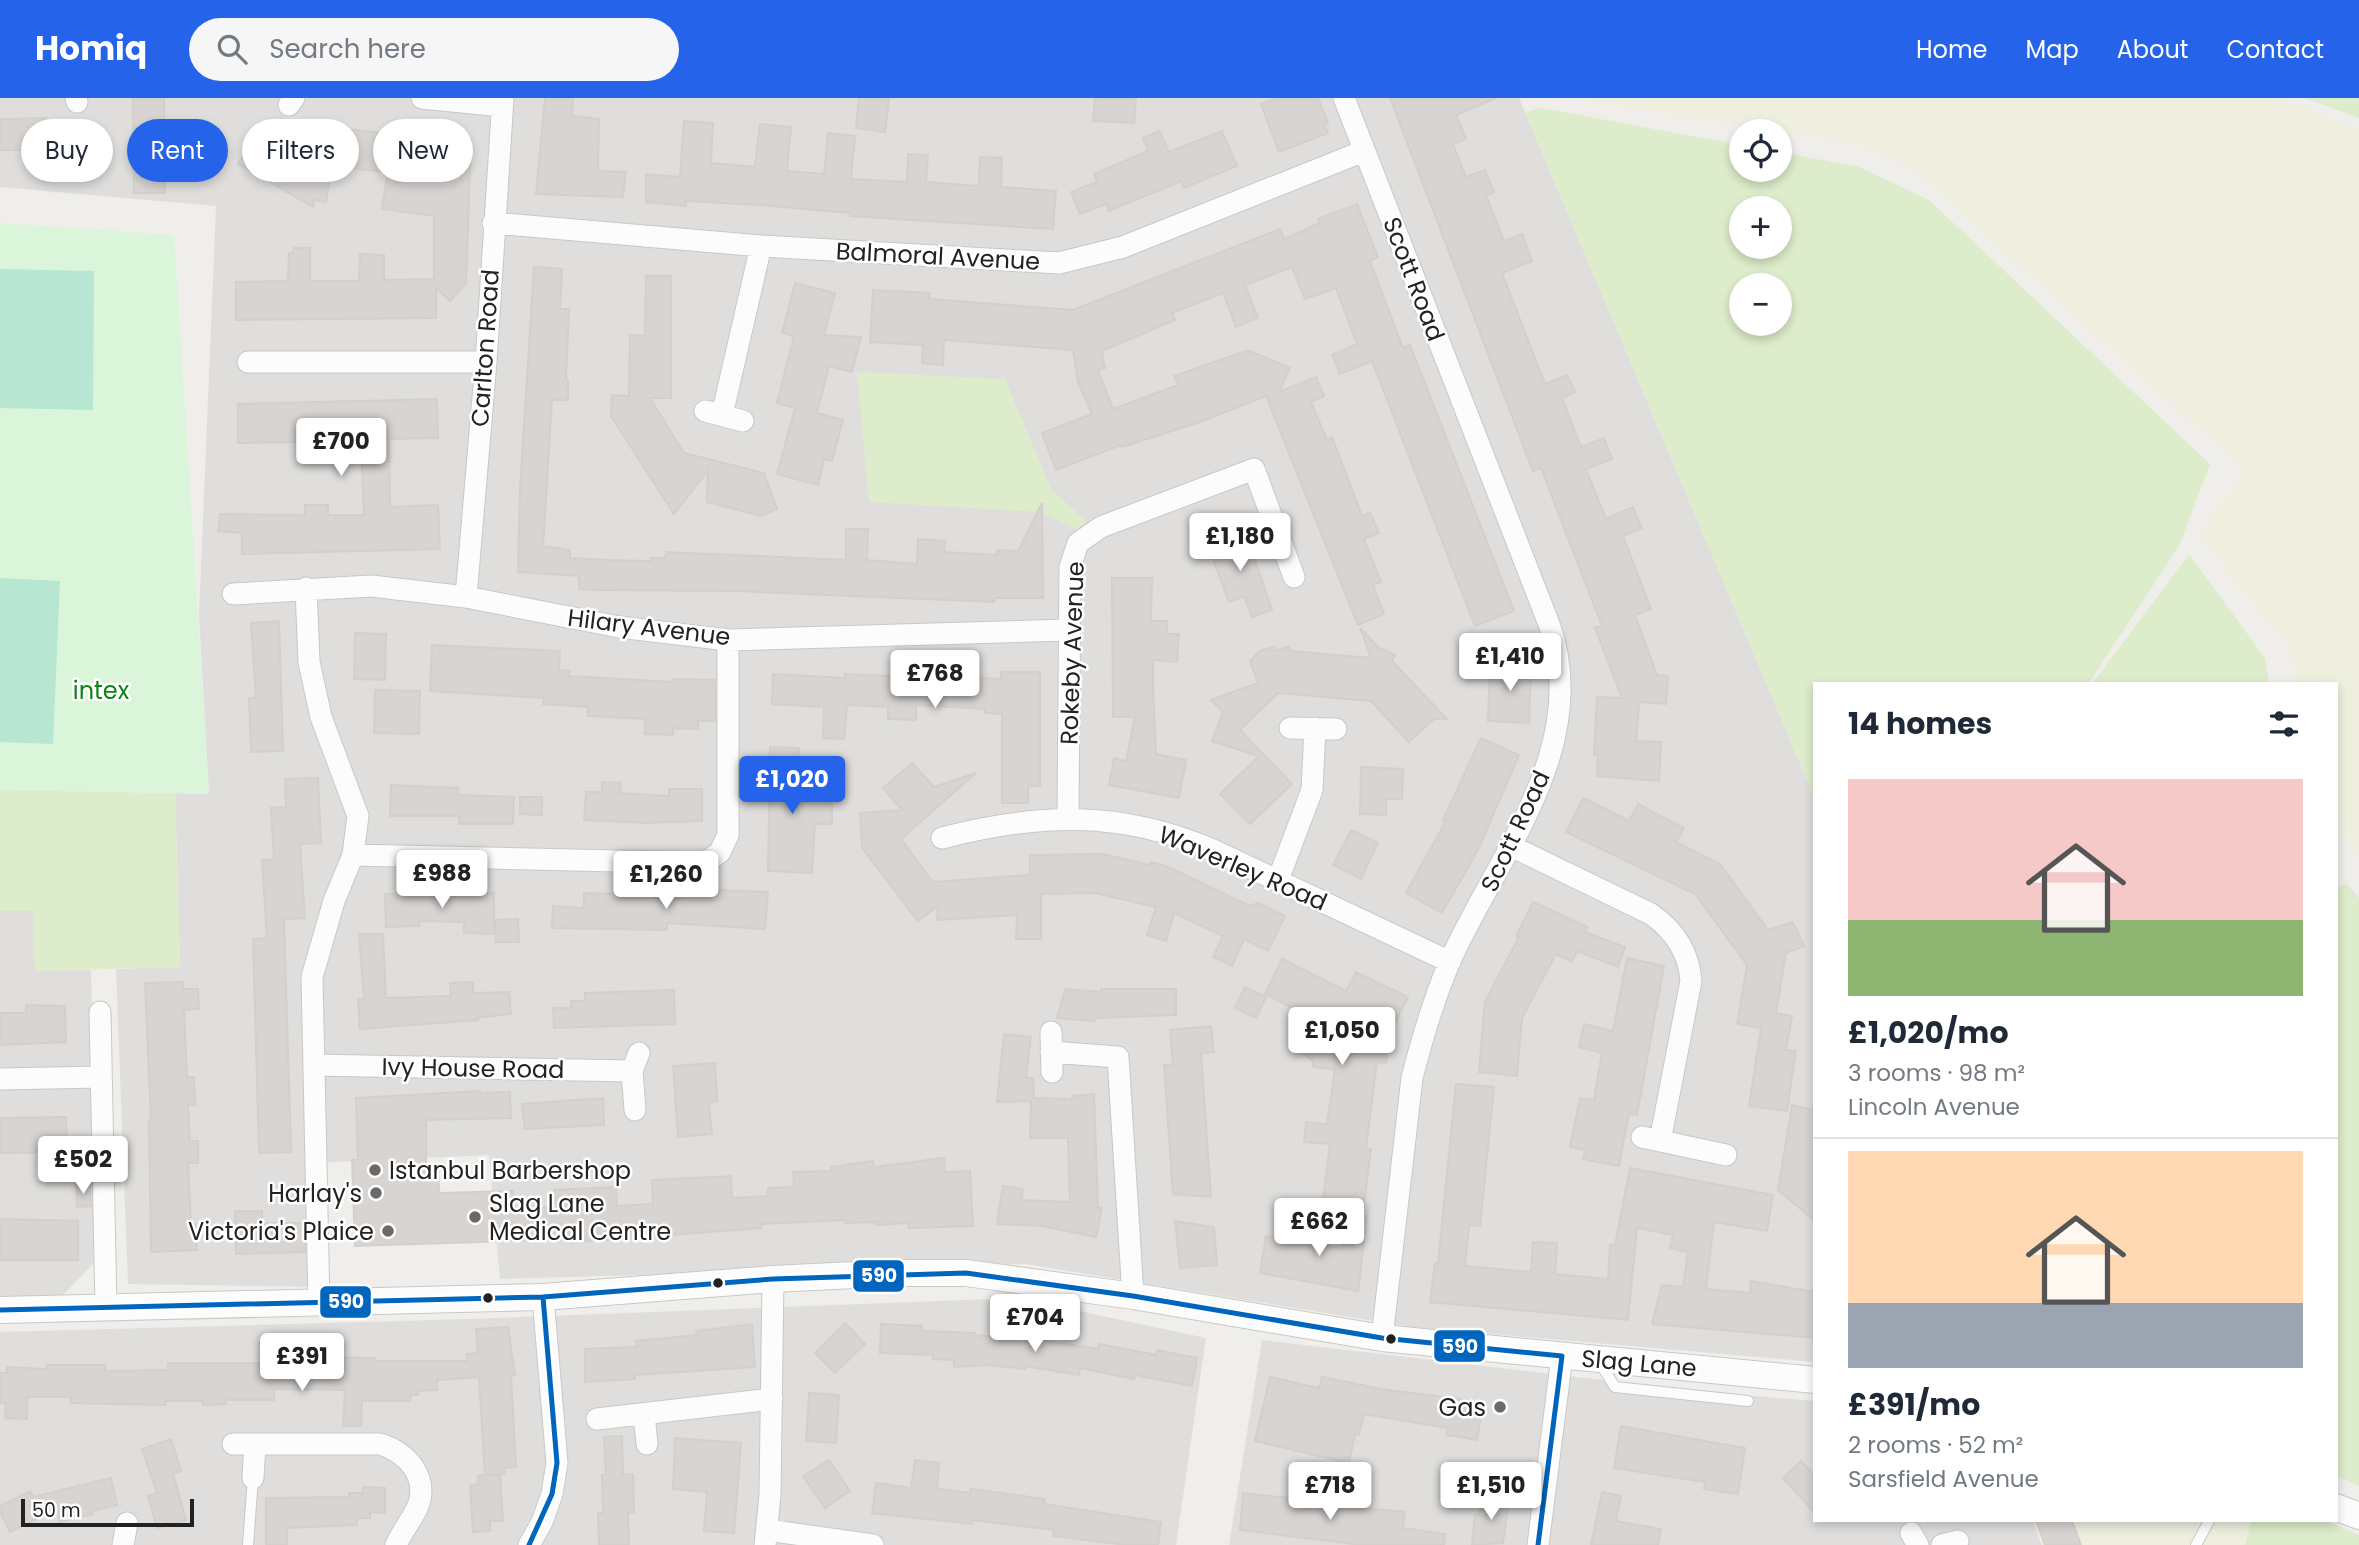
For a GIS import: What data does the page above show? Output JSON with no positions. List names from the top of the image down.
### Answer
{
  "streets": {
    "street": [
      "Balmoral Avenue",
      "Scott Road",
      "Carlton Road",
      "Hilary Avenue",
      "Rokeby Avenue",
      "Waverley Road",
      "Ivy House Road",
      "Slag Lane"
    ]
  },
  "crossings": [
    ["Balmoral Avenue", "Scott Road"],
    ["Balmoral Avenue", "Carlton Road"],
    ["Scott Road", "Waverley Road"],
    ["Scott Road", "Slag Lane"],
    ["Carlton Road", "Hilary Avenue"],
    ["Hilary Avenue", "Rokeby Avenue"],
    ["Rokeby Avenue", "Waverley Road"]
  ],
  "parks": ["intex"],
  "places": [
    "Istanbul Barbershop",
    "Harlay's",
    "Slag Lane Medical Centre",
    "Victoria's Plaice",
    "Gas"
  ],
  "lines": ["transit line 590"],
  "scale_bar": "50 m",
  "page": {
    "header": "Homiq",
    "search": "Search here",
    "nav": [
      "Home",
      "Map",
      "About",
      "Contact"
    ],
    "map_buttons": ["+", "−"],
    "chip": [
      "Buy",
      "Rent",
      "Filters",
      "New"
    ],
    "price": [
      "£700",
      "£1,180",
      "£1,410",
      "£768",
      "£1,020",
      "£988",
      "£1,260",
      "£1,050",
      "£502",
      "£662",
      "£704",
      "£391",
      "£718",
      "£1,510"
    ],
    "heading": "14 homes",
    "list": [
      {
        "name": "£1,020/mo",
        "note": "3 rooms · 98 m² · Lincoln Avenue"
      },
      {
        "name": "£391/mo",
        "note": "2 rooms · 52 m² · Sarsfield Avenue"
      }
    ],
    "scale": "50 m"
  }
}
